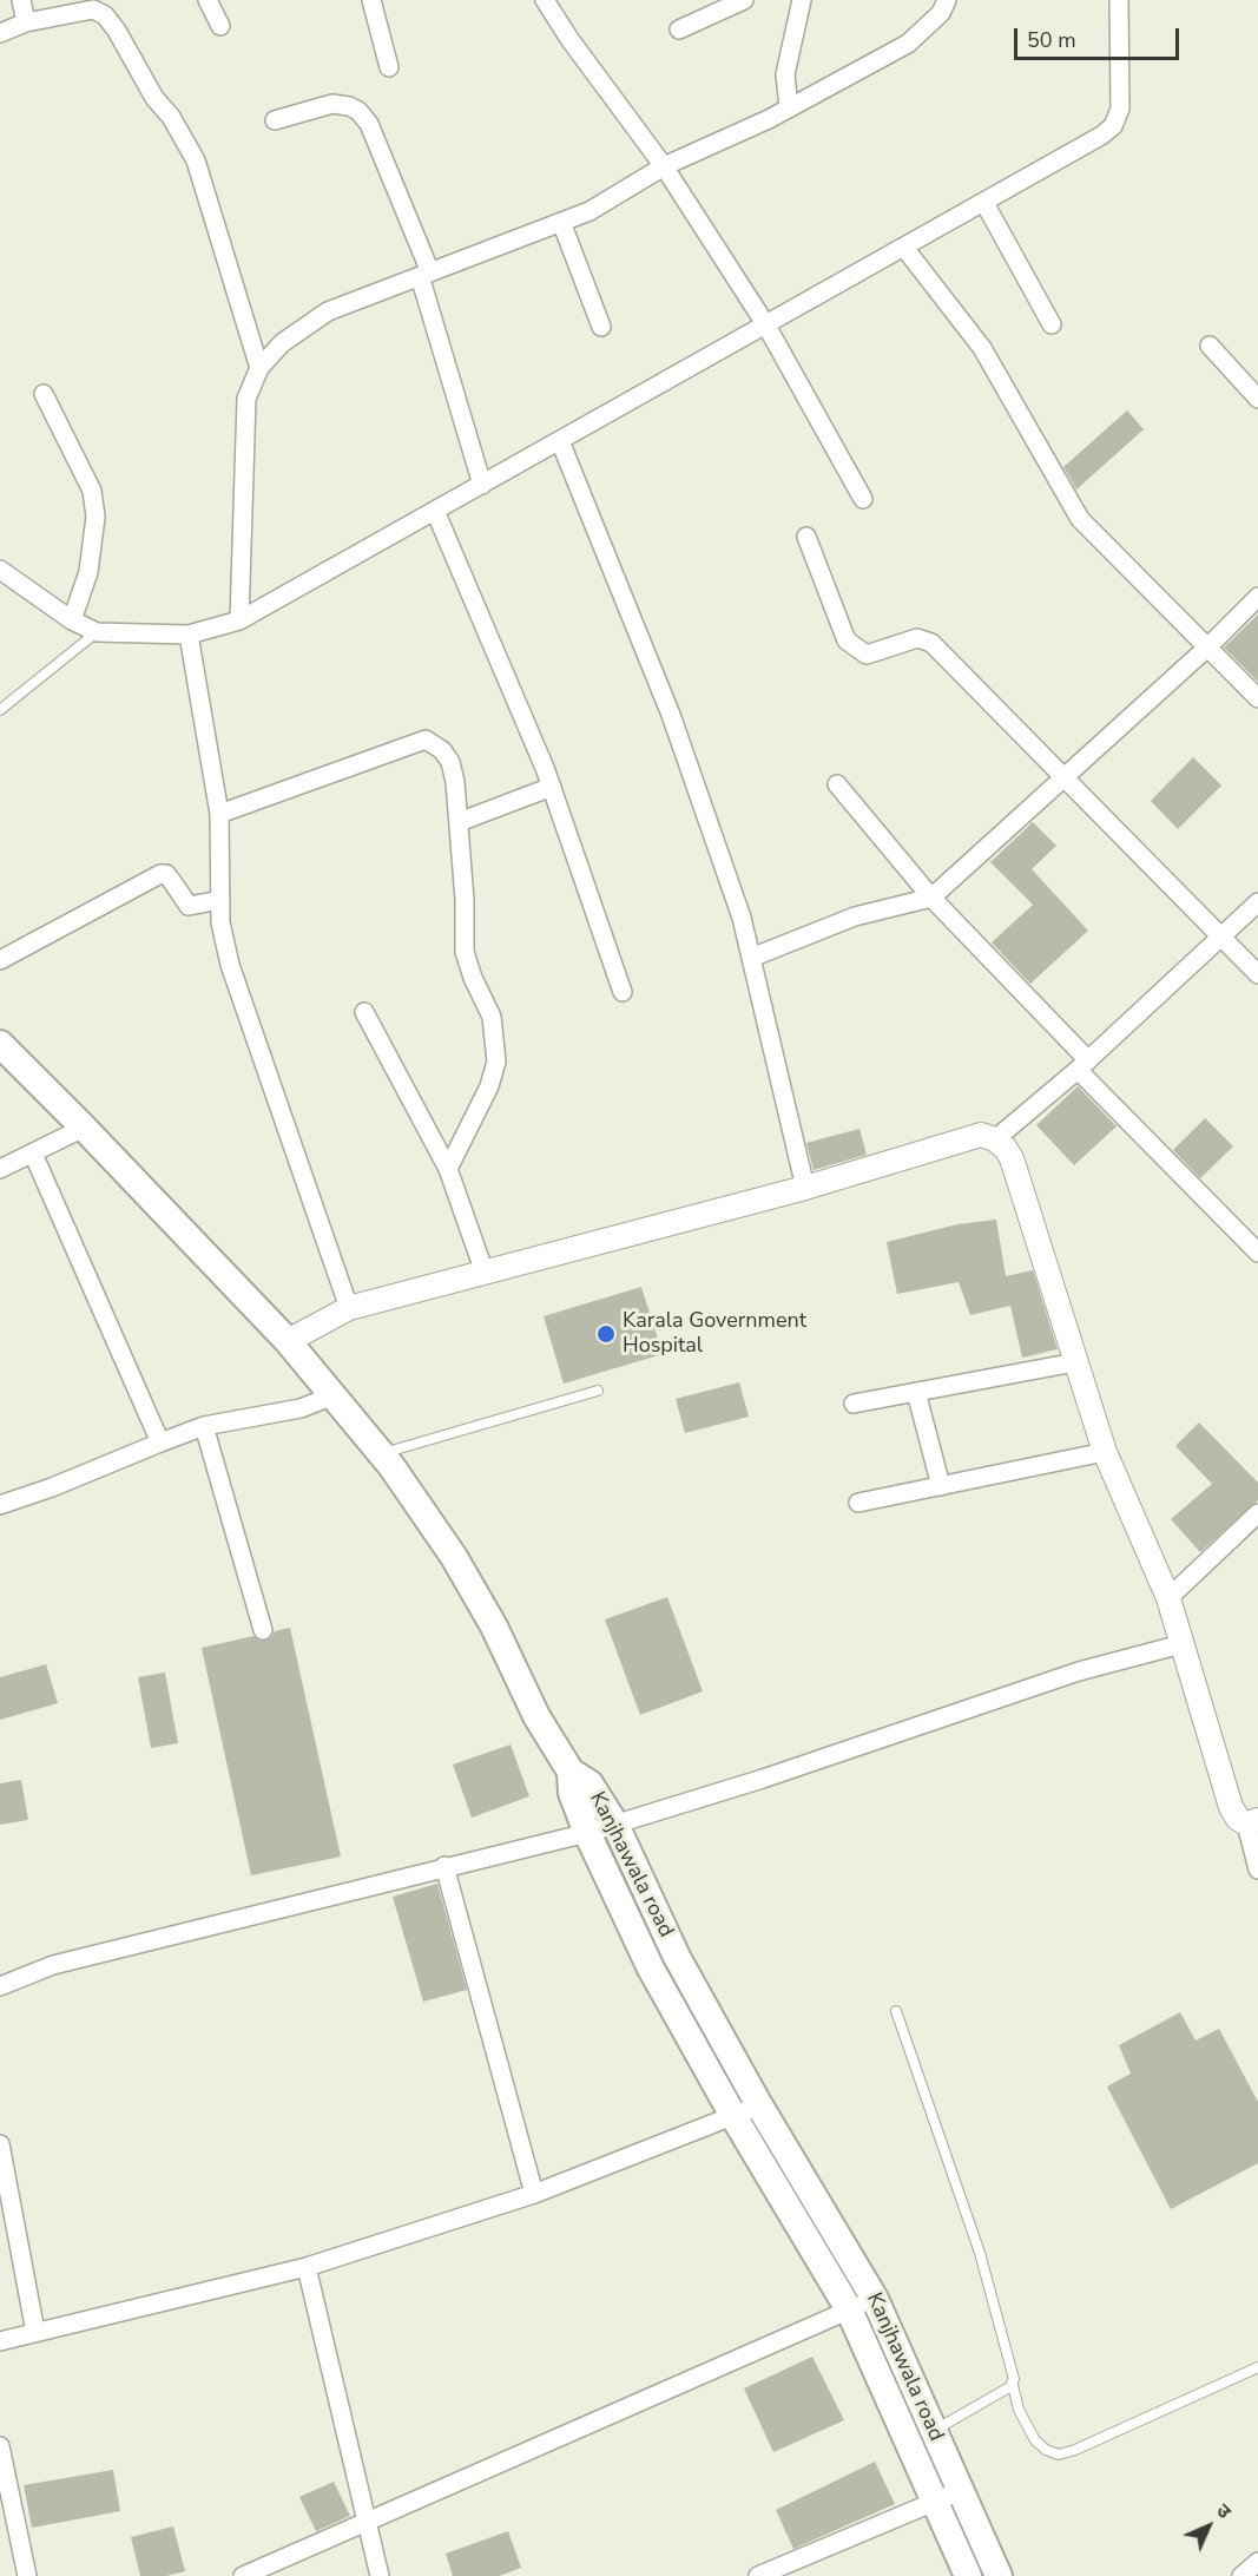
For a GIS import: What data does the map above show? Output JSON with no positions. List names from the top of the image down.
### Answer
{
  "streets": {
    "main road": ["Kanjhawala road"]
  },
  "places": ["Karala Government Hospital"],
  "scale_bar": "50 m",
  "north": "top right"
}
